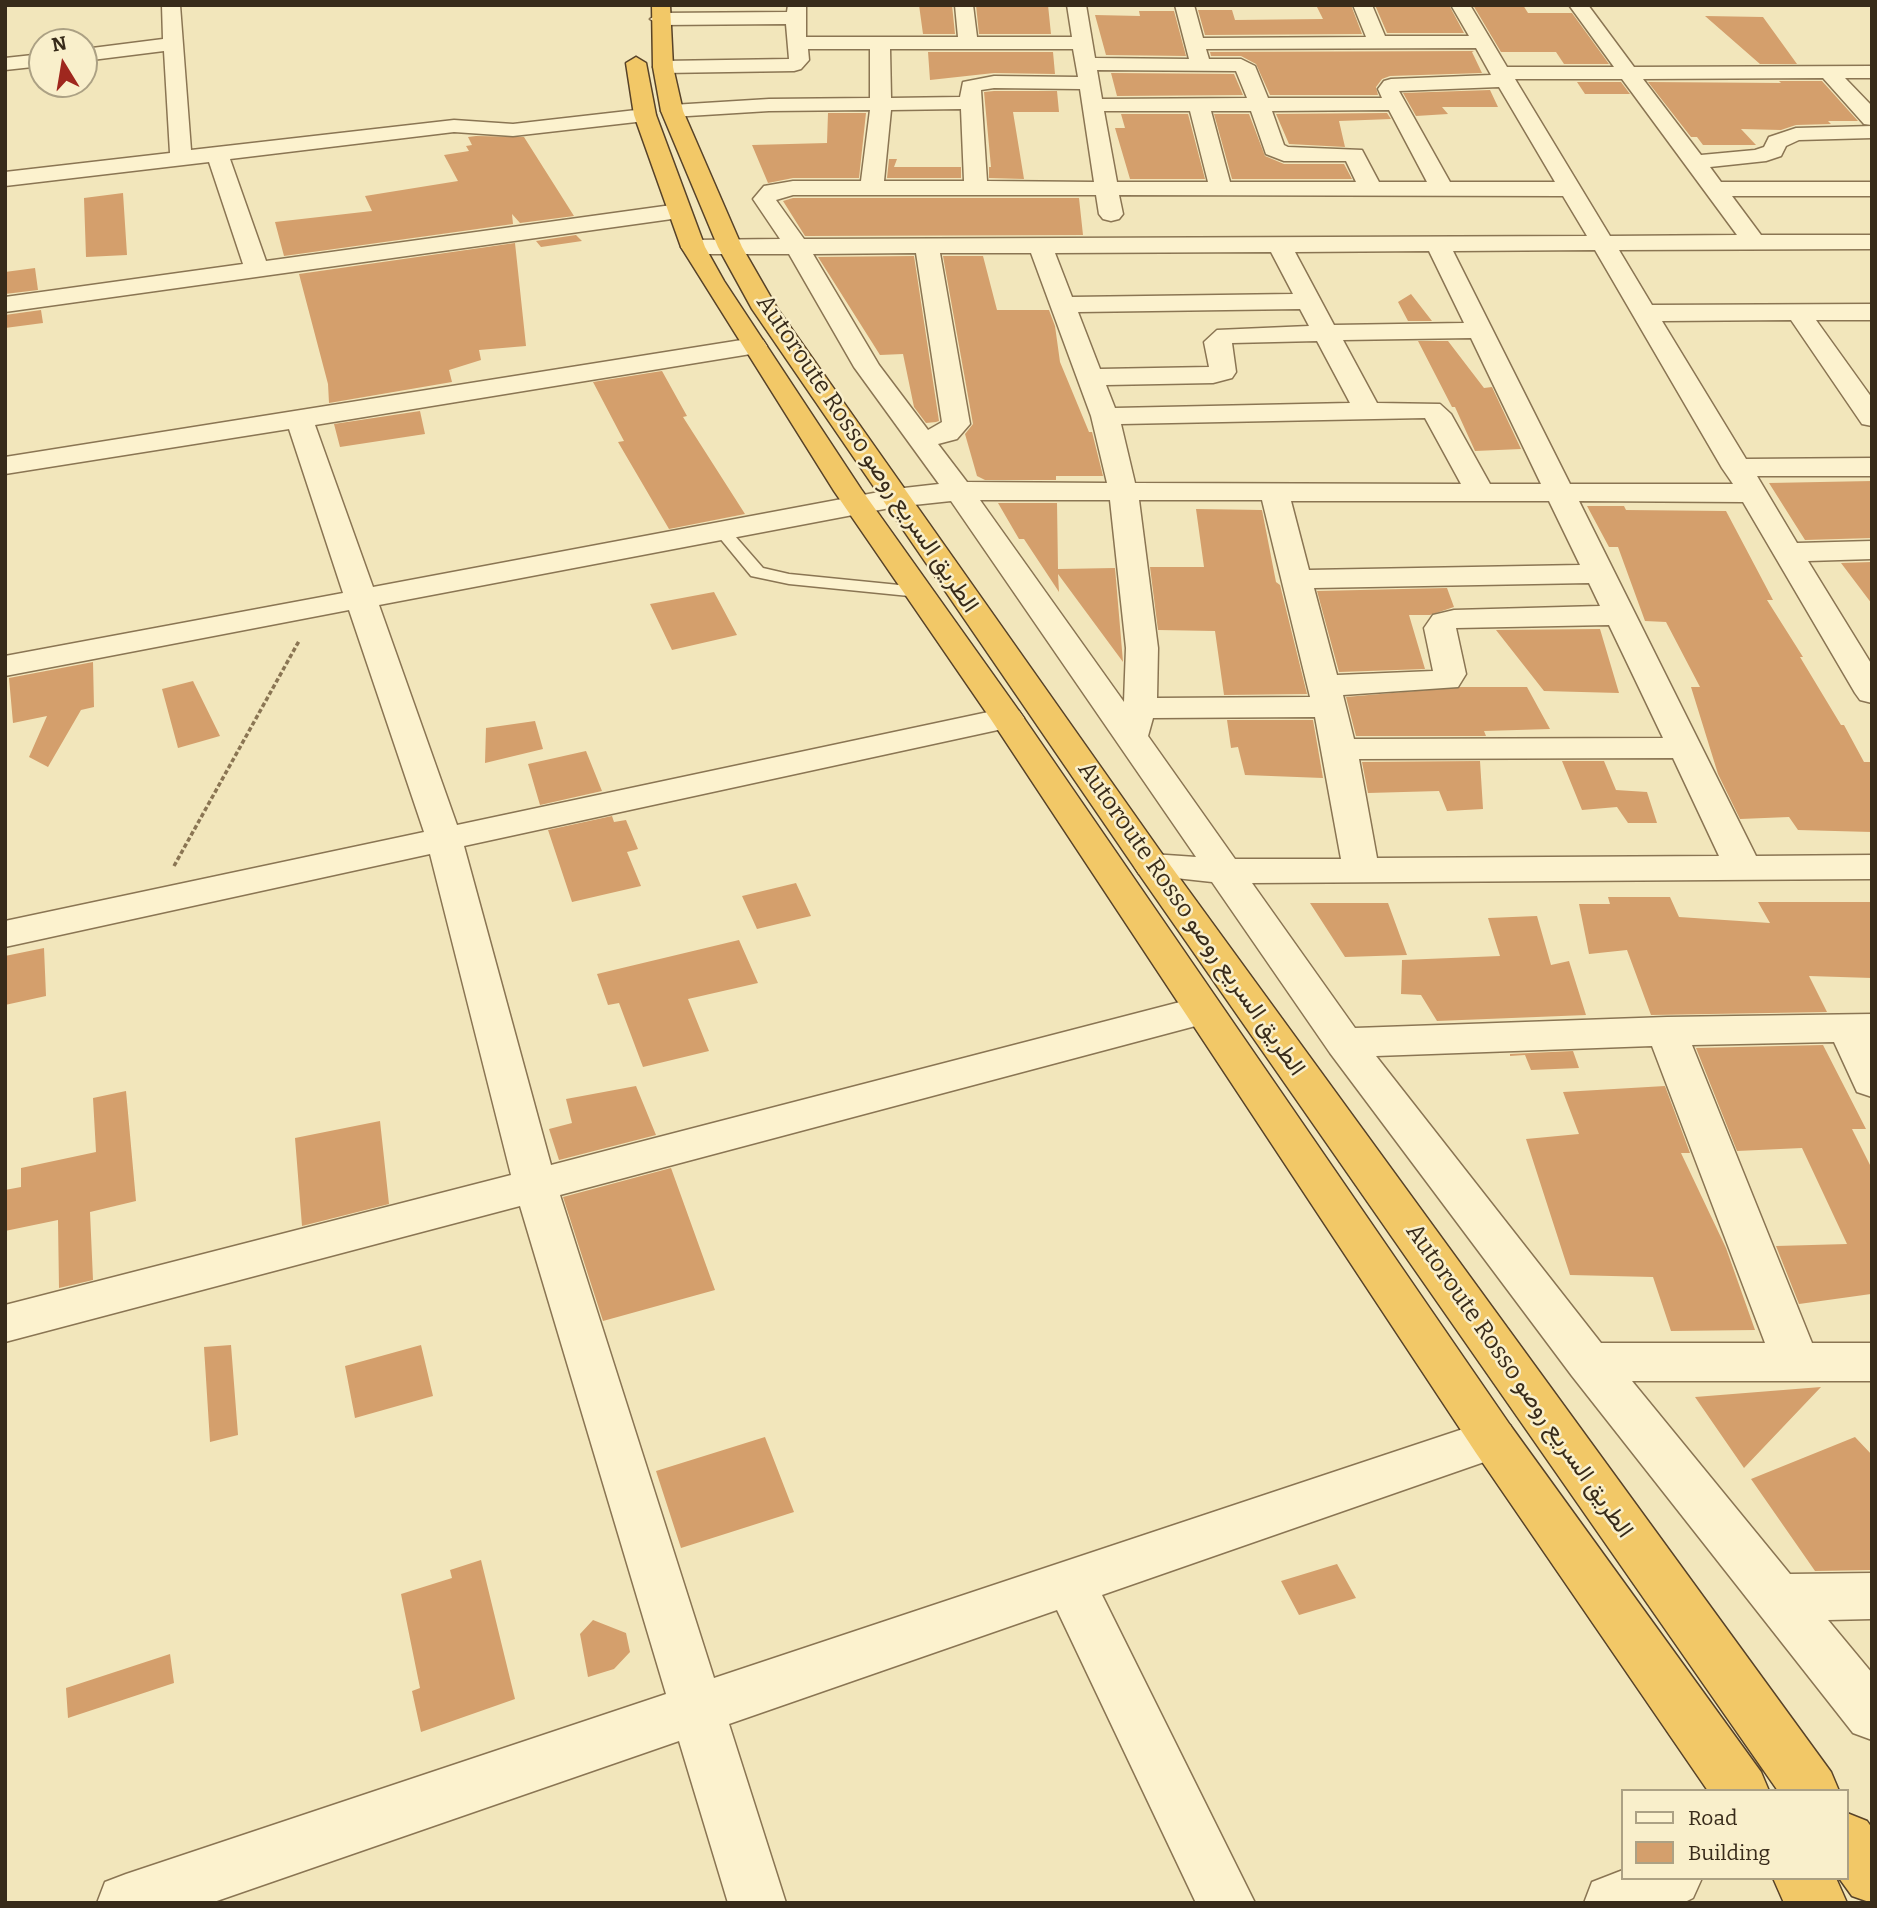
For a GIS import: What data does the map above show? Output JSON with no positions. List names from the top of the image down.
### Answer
{
  "streets": {
    "highway": ["Autoroute Rosso الطريق السريع روصو"]
  },
  "legend": ["Road", "Building"],
  "north": "top"
}
